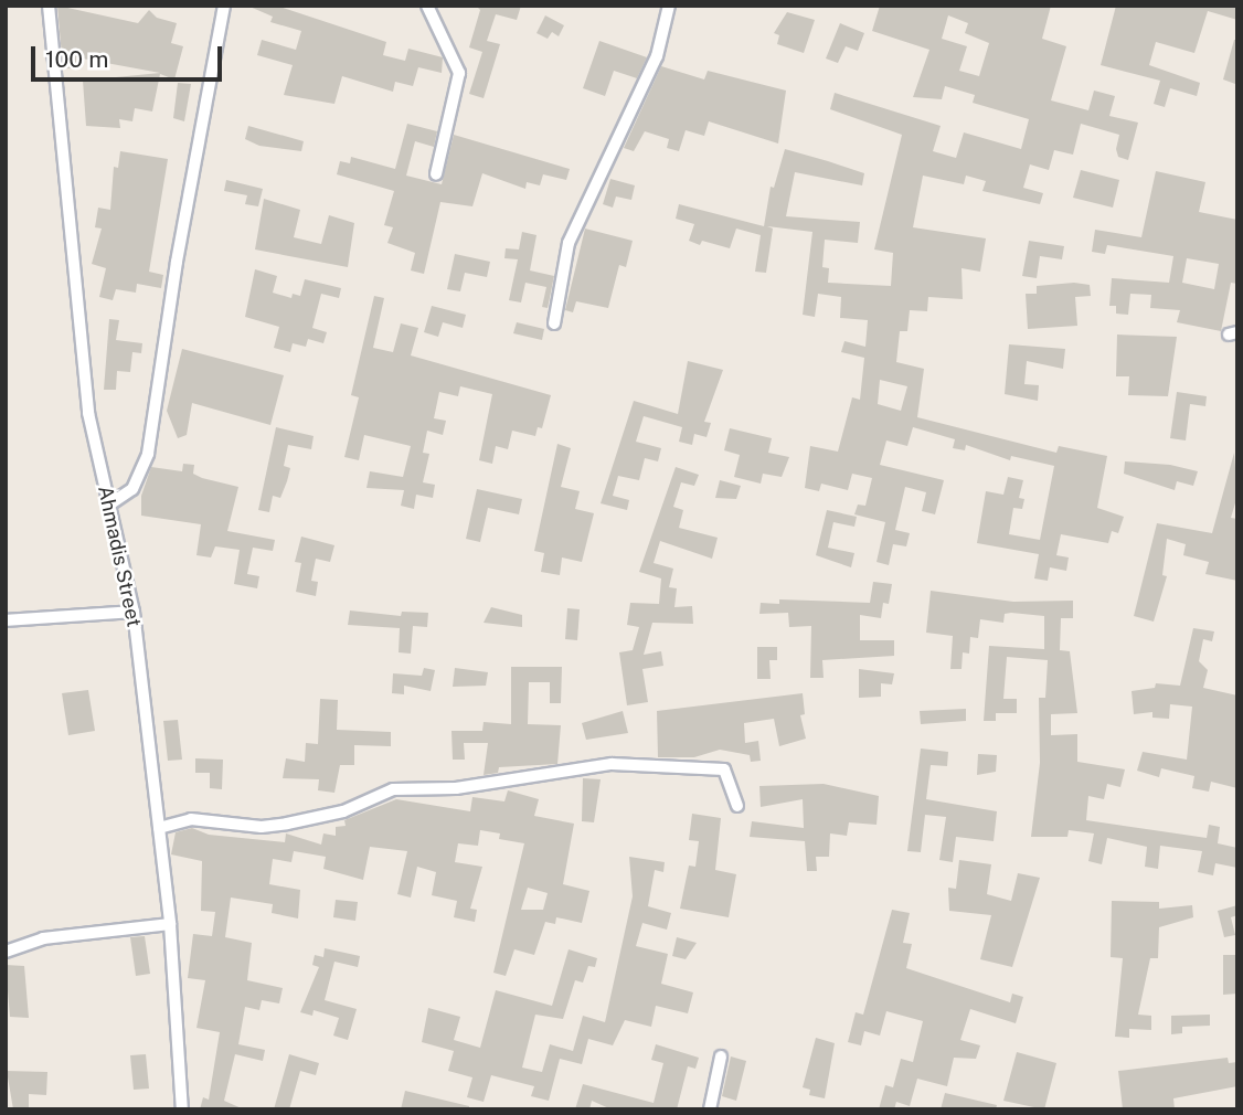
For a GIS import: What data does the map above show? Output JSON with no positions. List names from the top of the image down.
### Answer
{
  "streets": {
    "street": ["Ahmadis Street"]
  },
  "scale_bar": "100 m"
}
